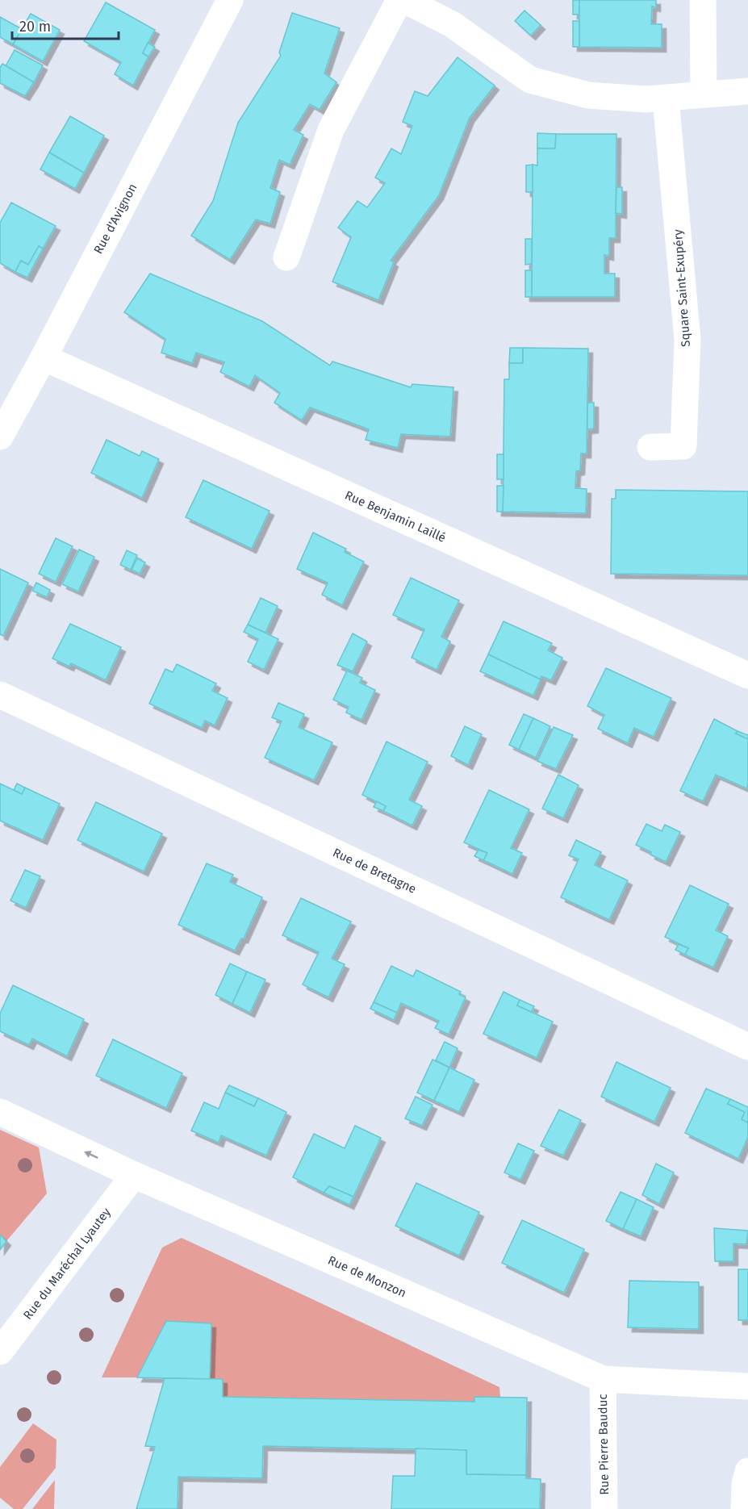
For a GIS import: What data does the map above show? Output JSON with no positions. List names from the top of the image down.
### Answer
{
  "streets": {
    "street": [
      "Rue d'Avignon",
      "Square Saint-Exupéry",
      "Rue Benjamin Laillé",
      "Rue de Bretagne",
      "Rue du Maréchal Lyautey",
      "Rue de Monzon",
      "Rue Pierre Bauduc"
    ]
  },
  "crossings": [
    ["Rue d'Avignon", "Rue Benjamin Laillé"],
    ["Rue du Maréchal Lyautey", "Rue de Monzon"],
    ["Rue de Monzon", "Rue Pierre Bauduc"]
  ],
  "scale_bar": "20 m"
}
